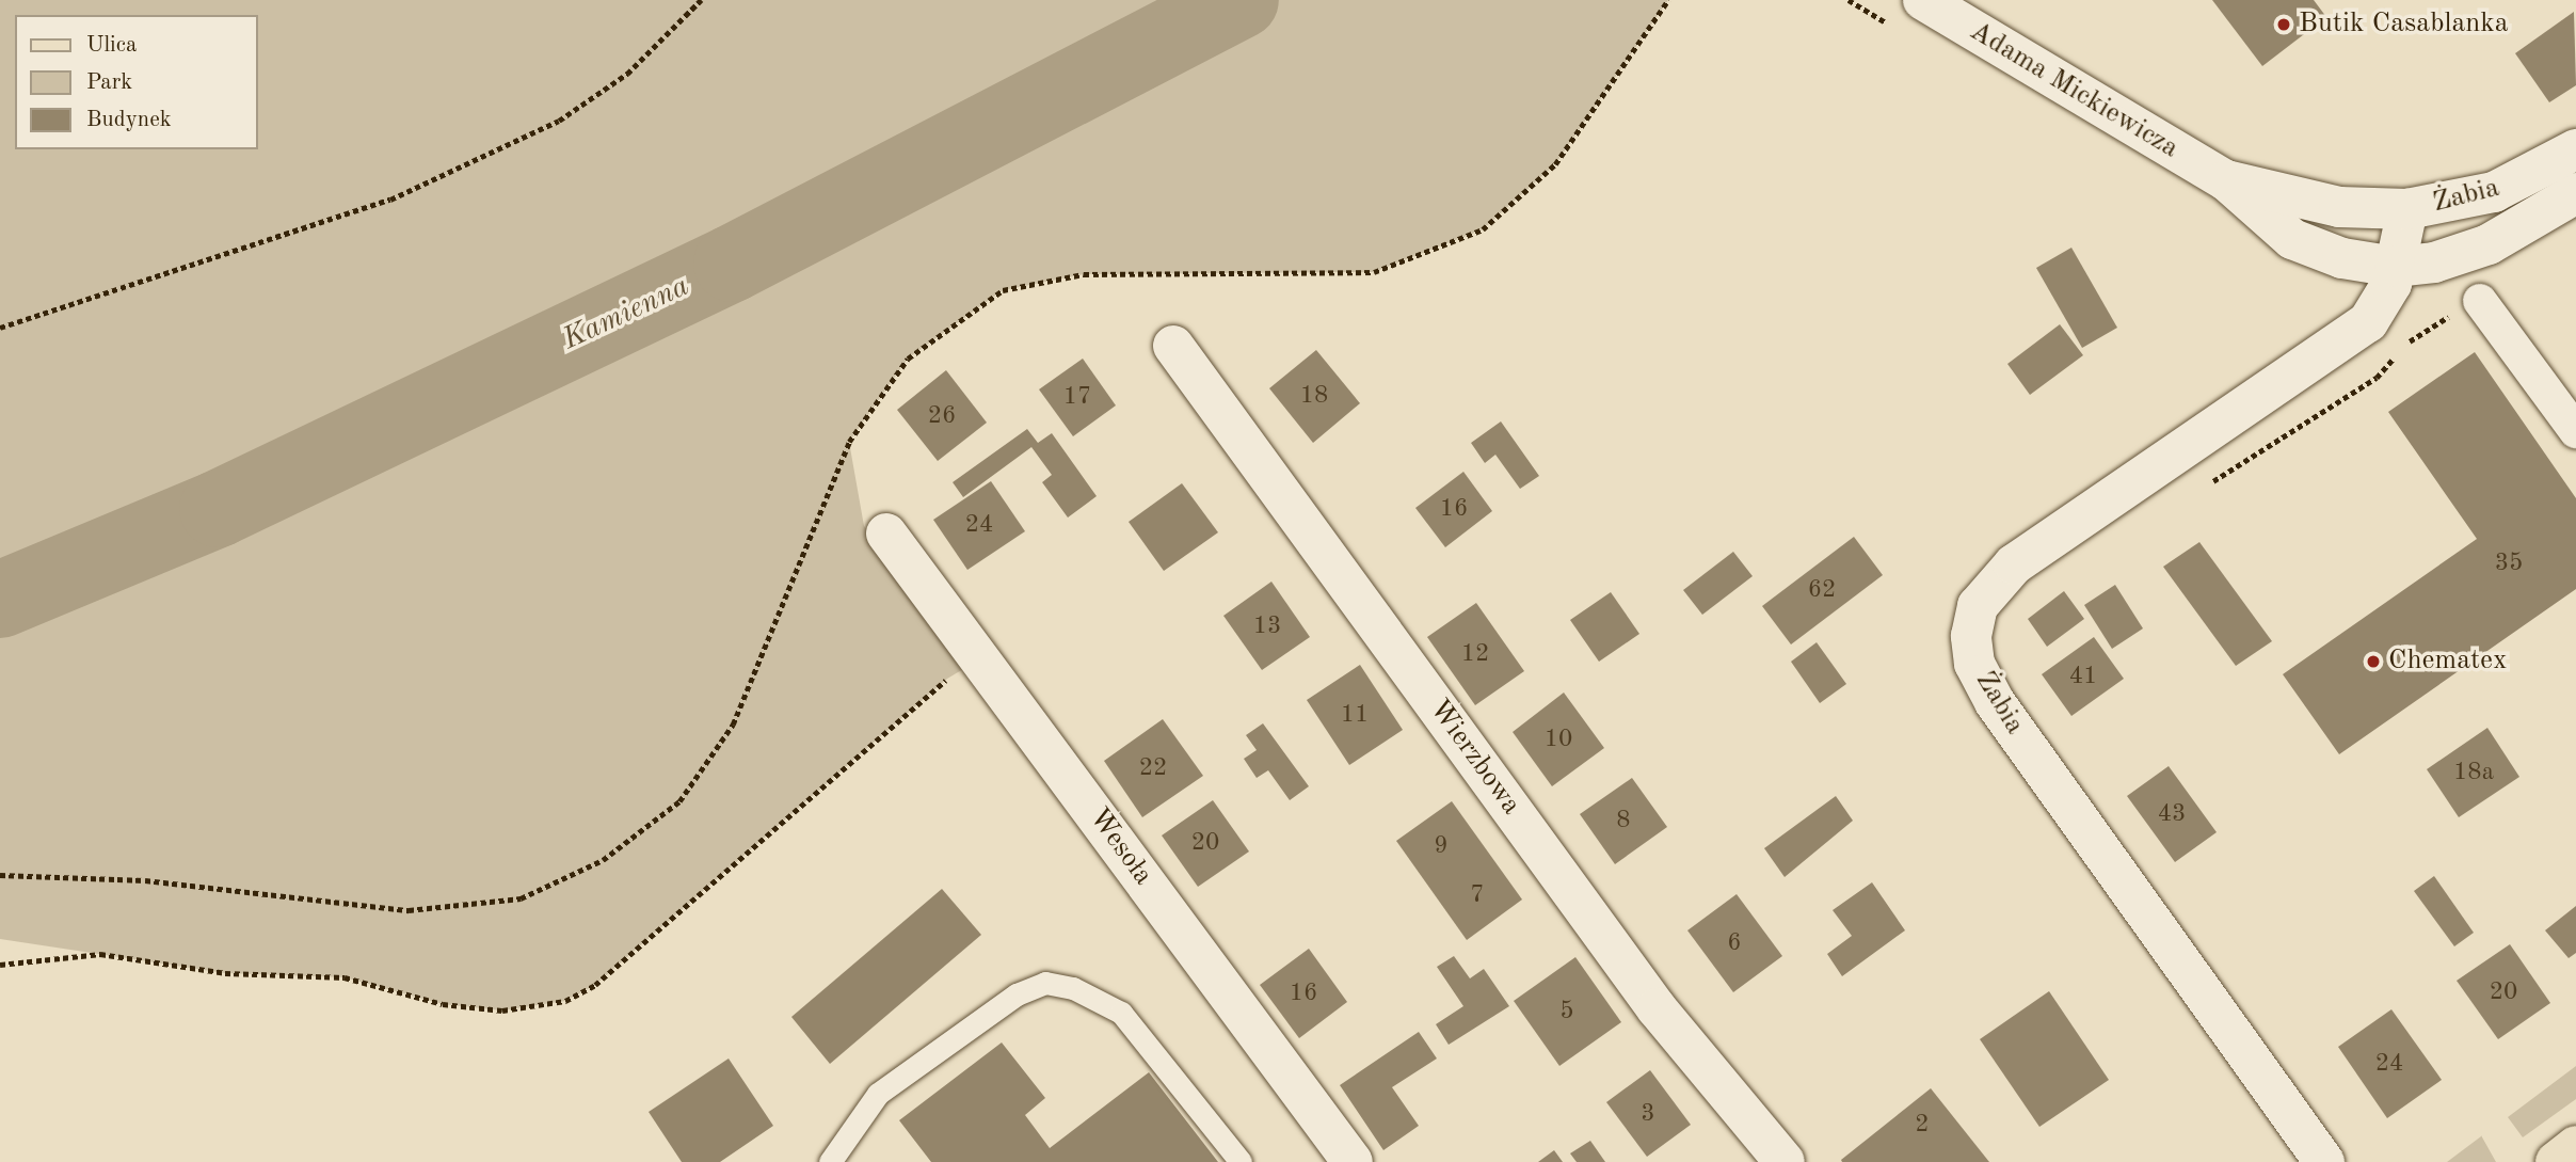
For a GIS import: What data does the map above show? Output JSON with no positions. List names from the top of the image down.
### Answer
{
  "streets": {
    "street": [
      "Adama Mickiewicza",
      "Żabia",
      "Wierzbowa",
      "Wesoła"
    ]
  },
  "crossings": [
    ["Adama Mickiewicza", "Żabia"]
  ],
  "water": ["Kamienna"],
  "places": ["Butik Casablanka", "Chematex"],
  "house_numbers": [
    "18",
    "17",
    "26",
    "16",
    "24",
    "35",
    "62",
    "13",
    "12",
    "41",
    "11",
    "10",
    "22",
    "18a",
    "43",
    "8",
    "20",
    "9",
    "7",
    "6",
    "20",
    "16",
    "5",
    "24",
    "3",
    "2"
  ],
  "legend": ["Ulica", "Park", "Budynek"]
}
